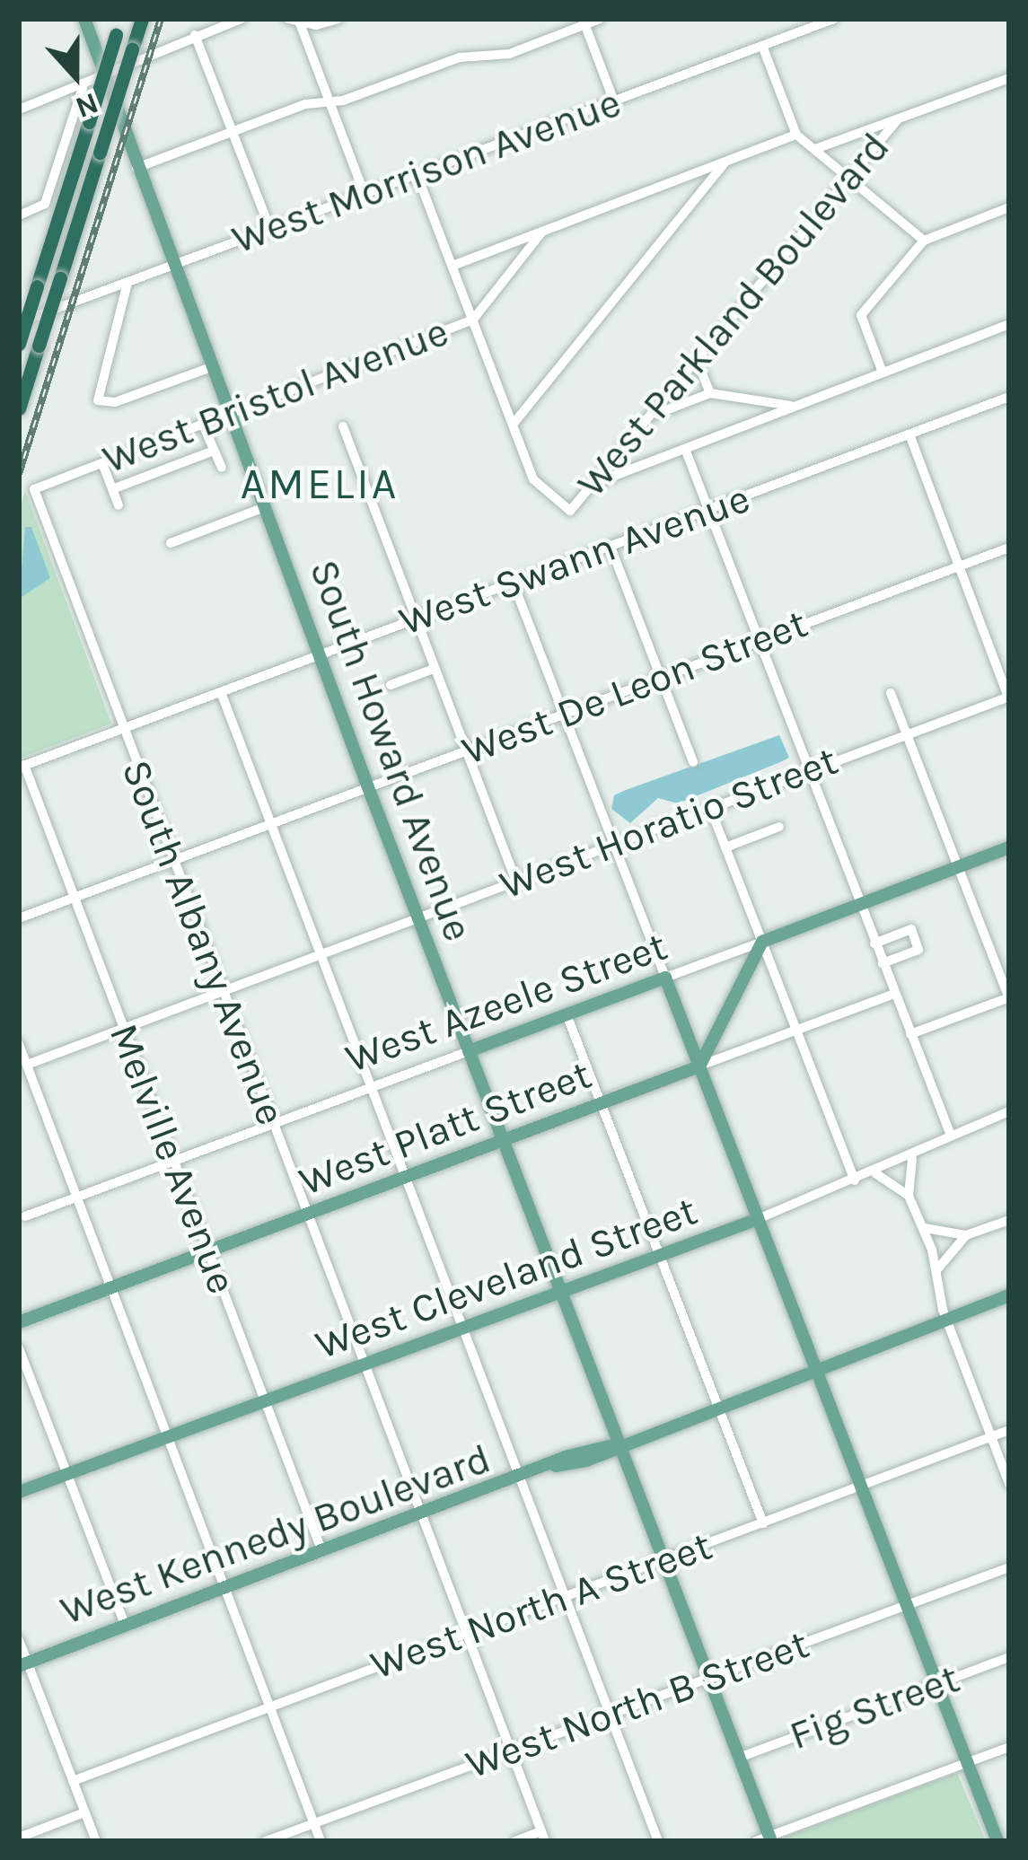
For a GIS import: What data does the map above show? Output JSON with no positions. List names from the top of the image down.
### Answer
{
  "streets": {
    "main road": [
      "South Howard Avenue",
      "West Azeele Street",
      "West Platt Street",
      "West Cleveland Street",
      "West Kennedy Boulevard"
    ],
    "street": [
      "West Morrison Avenue",
      "West Parkland Boulevard",
      "West Bristol Avenue",
      "West Swann Avenue",
      "West De Leon Street",
      "West Horatio Street",
      "South Albany Avenue",
      "Melville Avenue",
      "West North A Street",
      "West North B Street",
      "Fig Street"
    ]
  },
  "crossings": [
    ["West Morrison Avenue", "South Howard Avenue"],
    ["West Bristol Avenue", "South Howard Avenue"],
    ["West Bristol Avenue", "South Albany Avenue"],
    ["West Swann Avenue", "South Howard Avenue"],
    ["West Swann Avenue", "South Albany Avenue"],
    ["West Swann Avenue", "Melville Avenue"],
    ["West De Leon Street", "South Howard Avenue"],
    ["West De Leon Street", "South Albany Avenue"],
    ["West De Leon Street", "Melville Avenue"],
    ["South Howard Avenue", "West Horatio Street"],
    ["South Howard Avenue", "West Azeele Street"],
    ["South Howard Avenue", "West Platt Street"],
    ["South Howard Avenue", "West Cleveland Street"],
    ["South Howard Avenue", "West Kennedy Boulevard"],
    ["South Howard Avenue", "West North A Street"],
    ["South Howard Avenue", "West North B Street"],
    ["South Howard Avenue", "Fig Street"],
    ["West Horatio Street", "South Albany Avenue"],
    ["West Horatio Street", "Melville Avenue"],
    ["South Albany Avenue", "West Azeele Street"],
    ["South Albany Avenue", "West Platt Street"],
    ["South Albany Avenue", "West Cleveland Street"],
    ["South Albany Avenue", "West Kennedy Boulevard"],
    ["South Albany Avenue", "West North A Street"],
    ["South Albany Avenue", "West North B Street"],
    ["West Azeele Street", "Melville Avenue"],
    ["West Platt Street", "Melville Avenue"],
    ["Melville Avenue", "West Cleveland Street"],
    ["Melville Avenue", "West Kennedy Boulevard"]
  ],
  "districts": ["AMELIA"],
  "north": "bottom"
}
